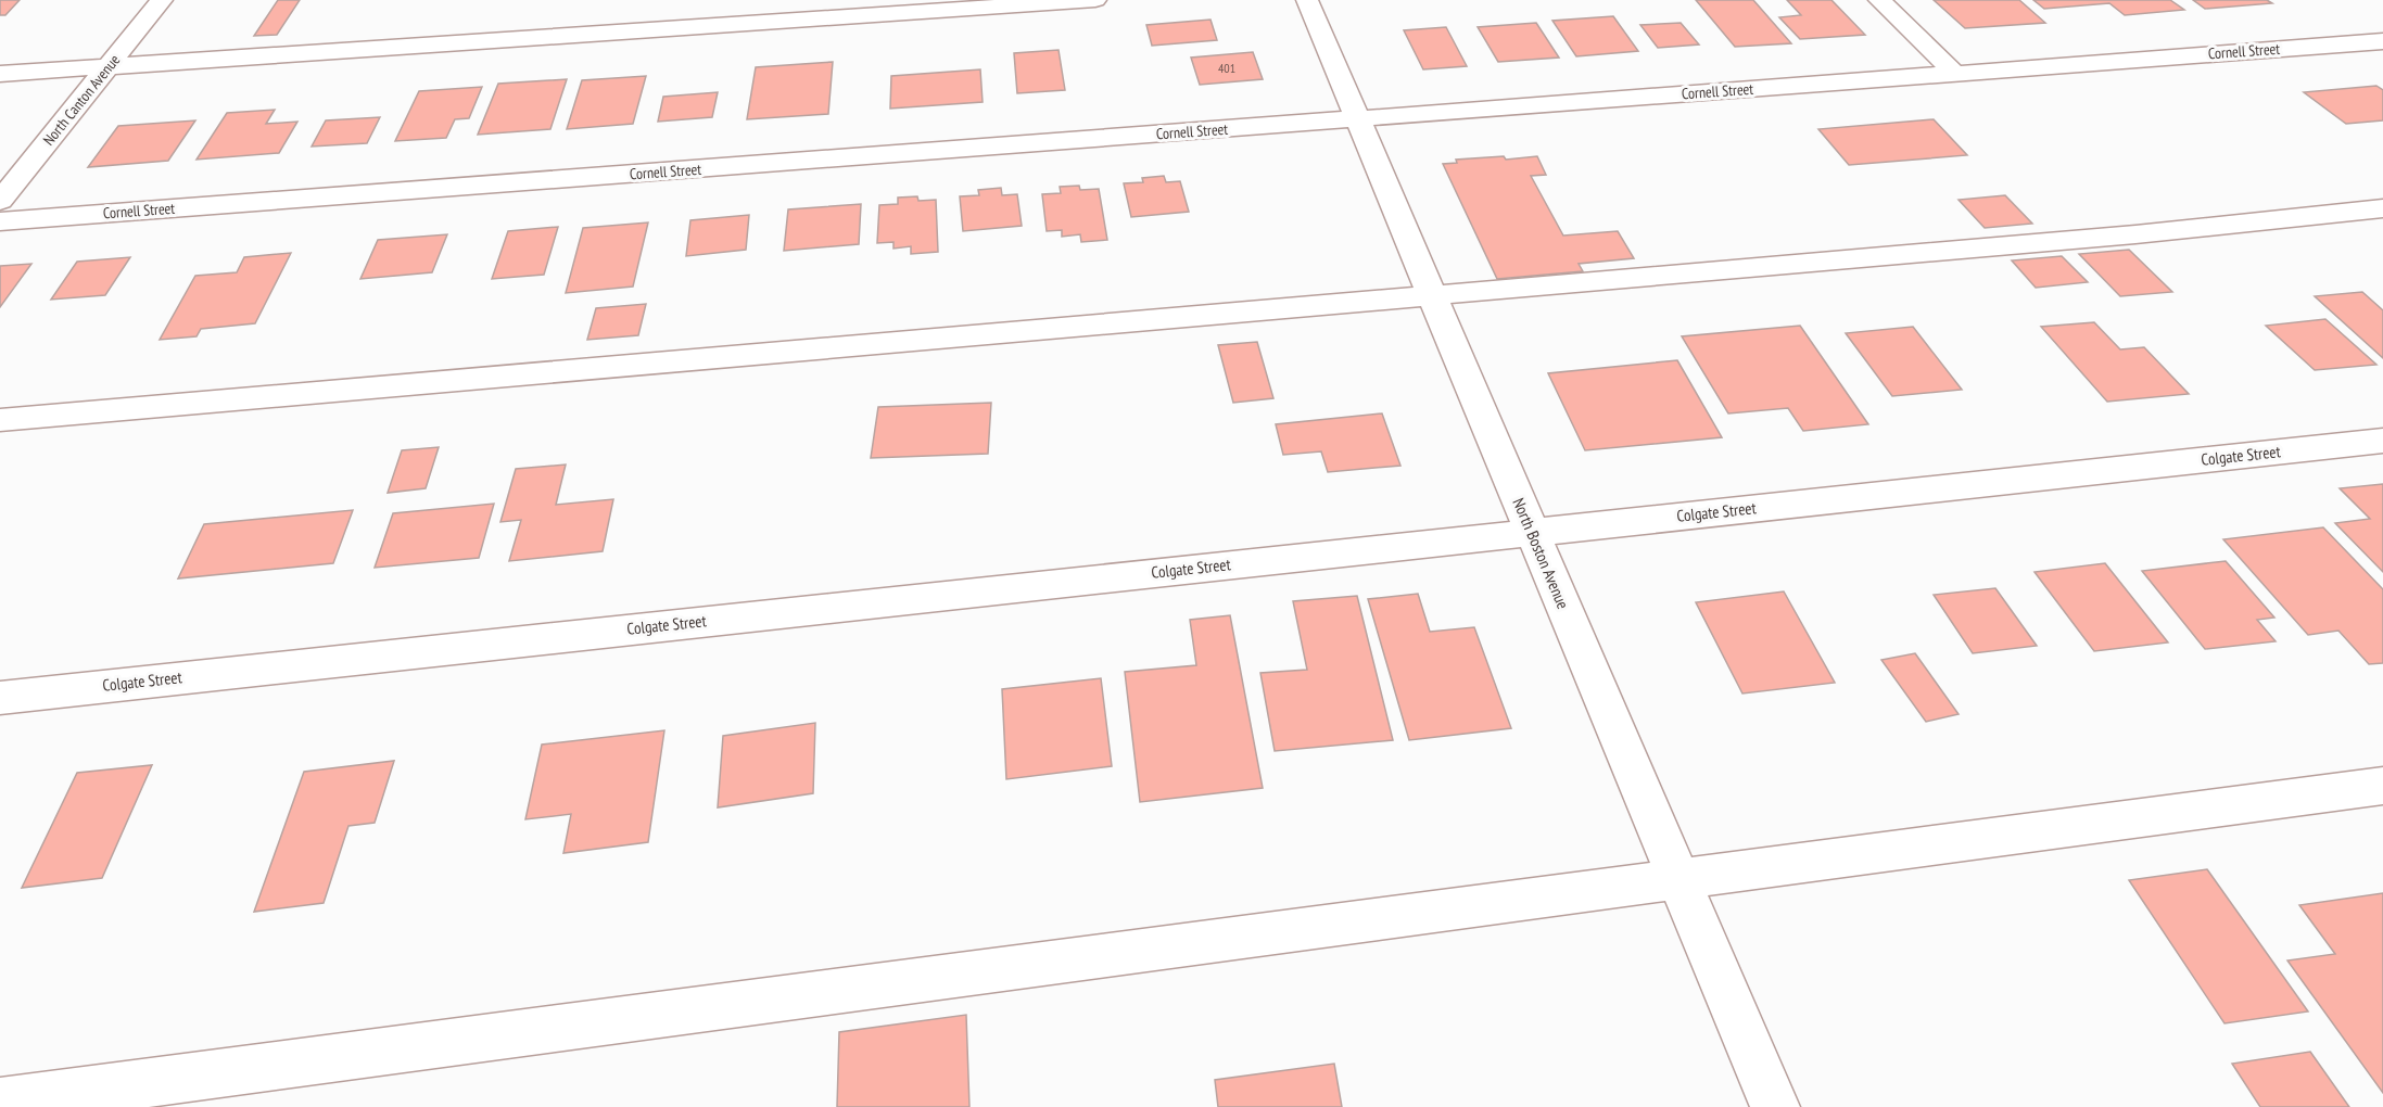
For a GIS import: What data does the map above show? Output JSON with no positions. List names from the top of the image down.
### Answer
{
  "streets": {
    "street": [
      "Cornell Street",
      "North Canton Avenue",
      "Colgate Street",
      "North Boston Avenue"
    ]
  },
  "crossings": [
    ["Cornell Street", "North Boston Avenue"],
    ["Colgate Street", "North Boston Avenue"]
  ],
  "house_numbers": ["401"]
}
